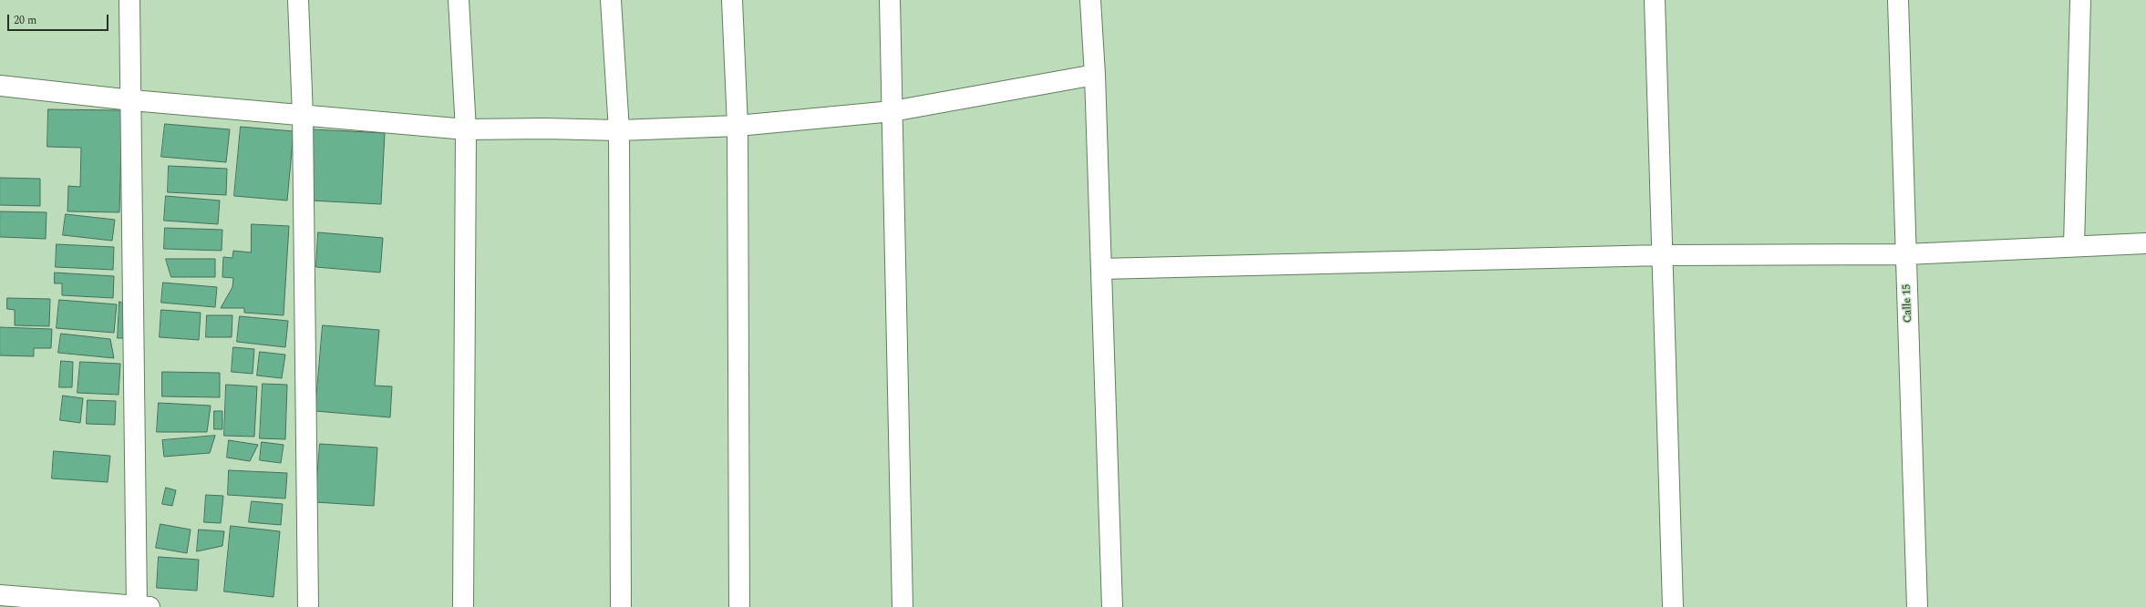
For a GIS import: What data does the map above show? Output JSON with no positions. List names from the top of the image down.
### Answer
{
  "streets": {
    "street": ["Calle 15"]
  },
  "scale_bar": "20 m"
}
